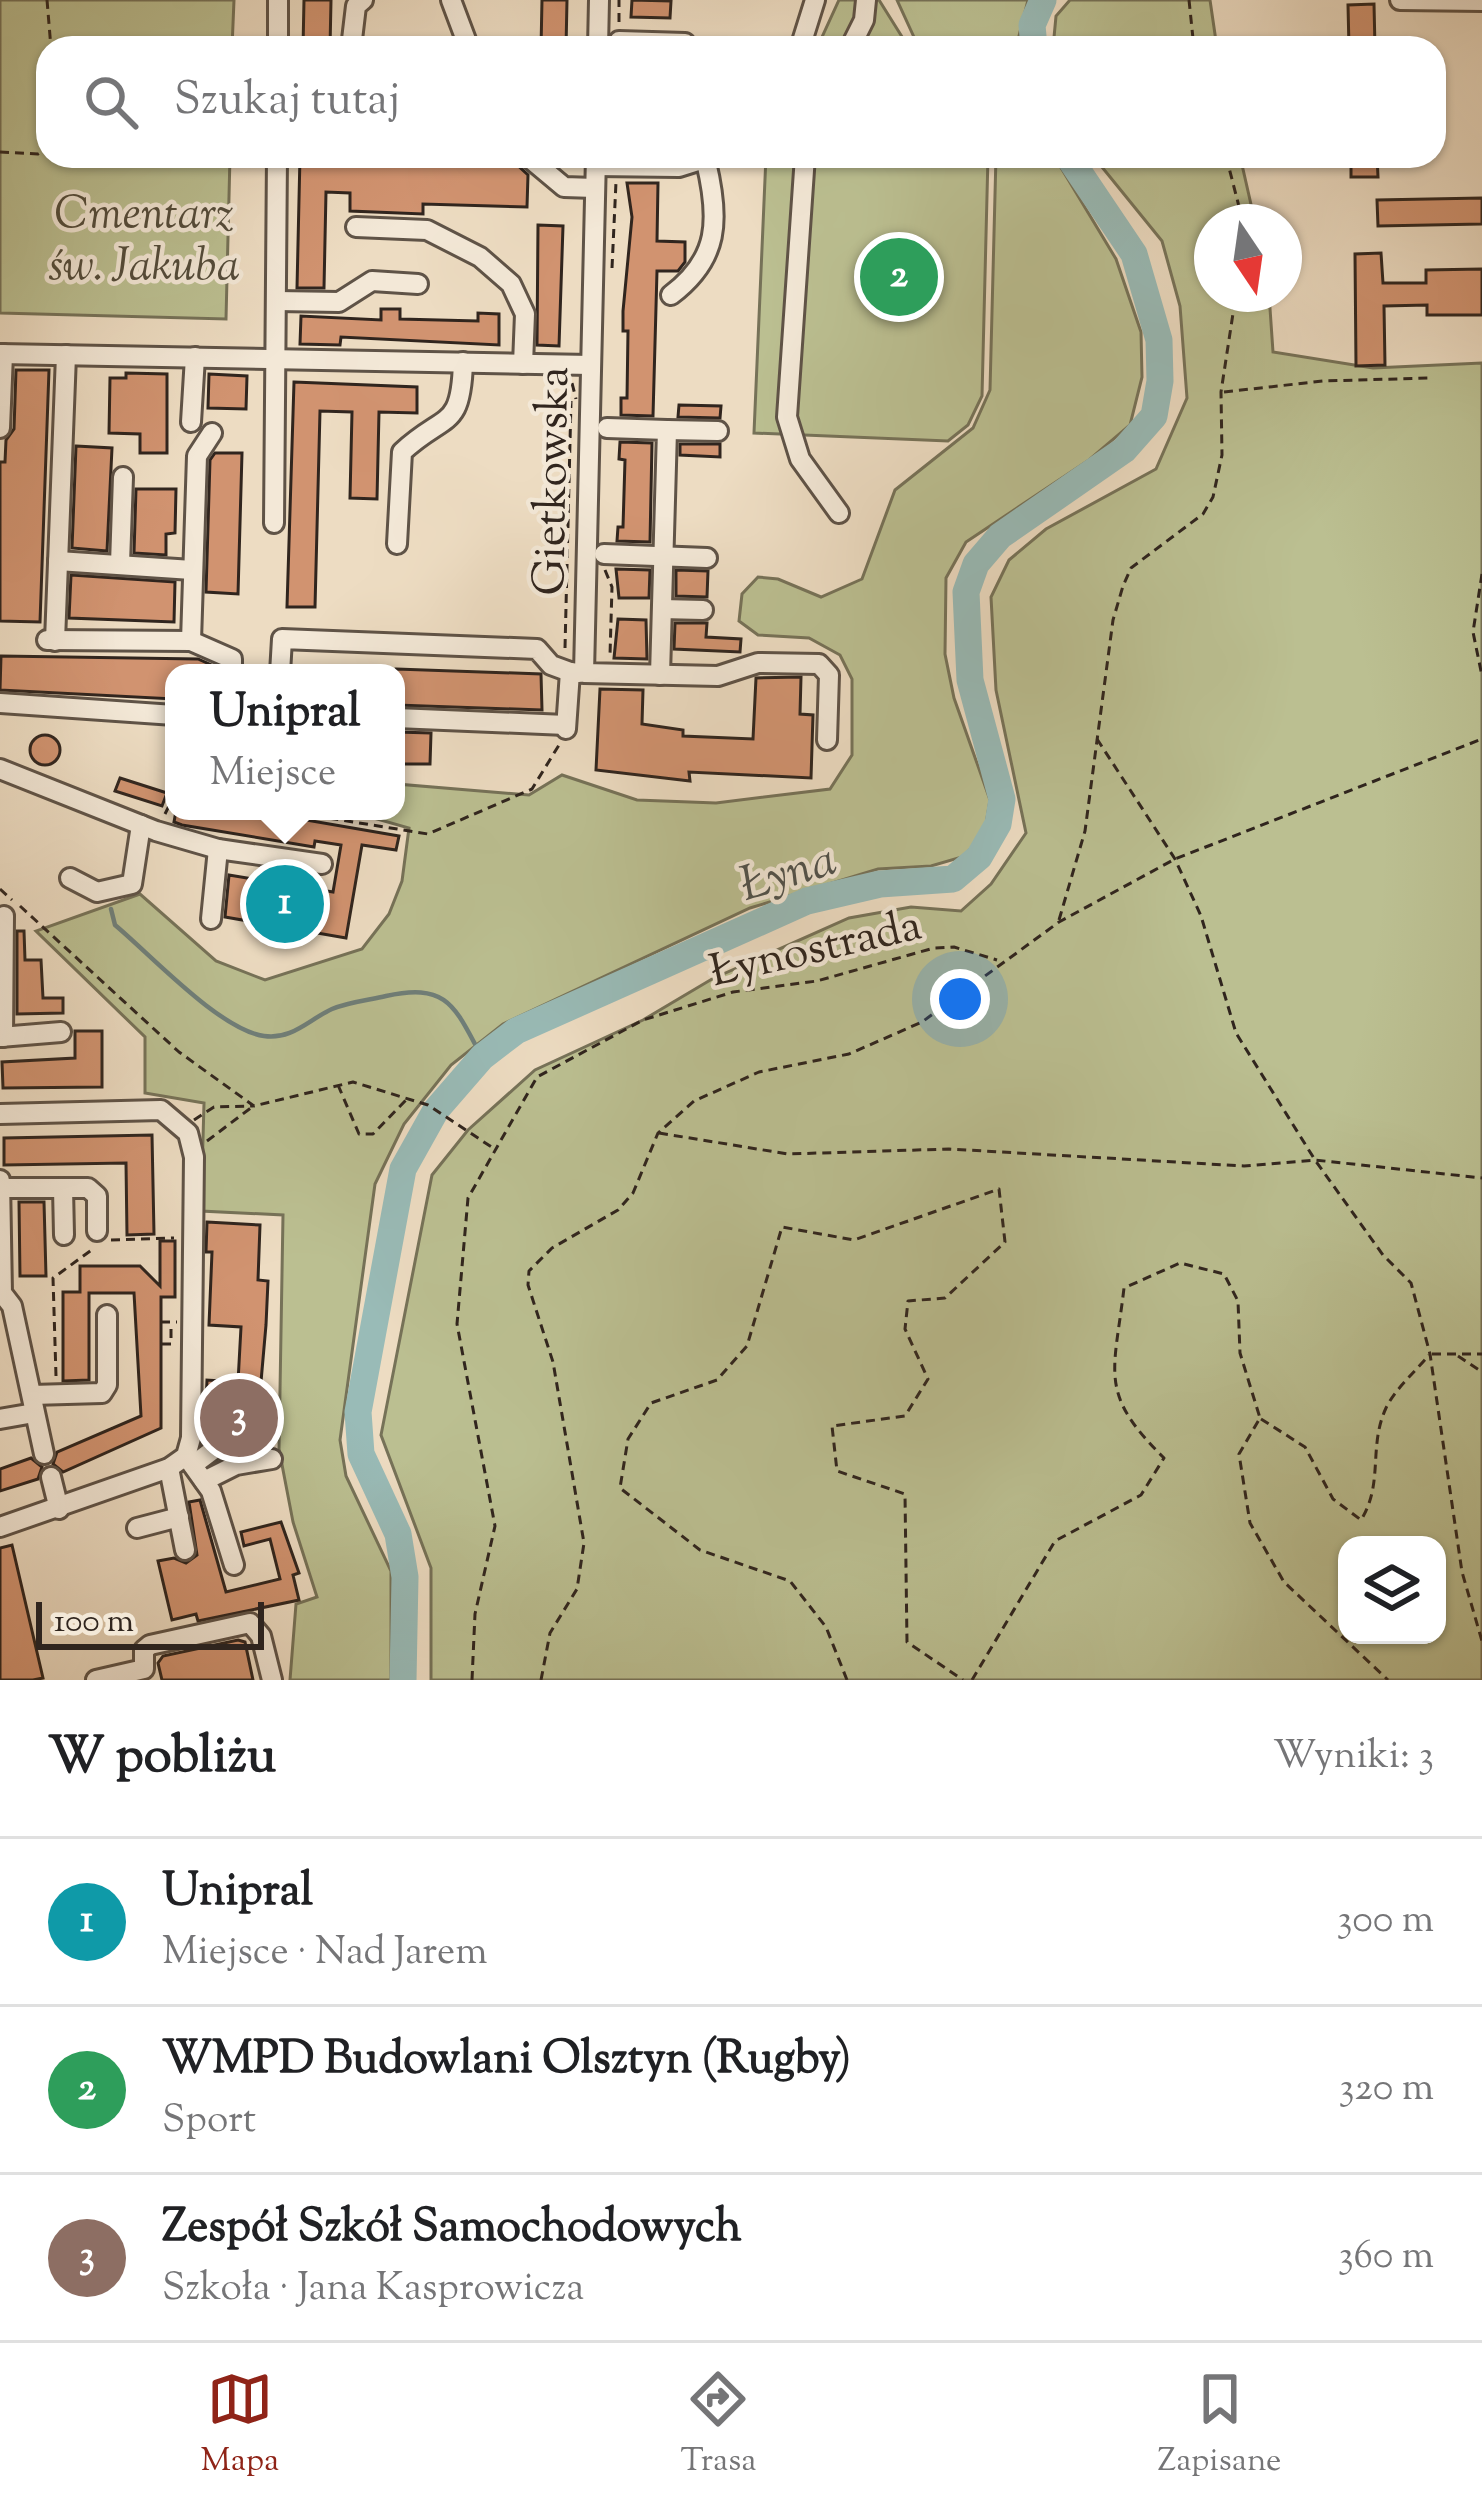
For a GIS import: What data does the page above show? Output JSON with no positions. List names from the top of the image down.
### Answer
{
  "streets": {
    "street": ["Gietkowska"],
    "path": ["Łynostrada"]
  },
  "water": ["Łyna"],
  "parks": ["Cmentarz św. Jakuba"],
  "scale_bar": "100 m",
  "north": "bottom",
  "page": {
    "search": "Szukaj tutaj",
    "pins": ["2", "1", "3"],
    "popup": ["Unipral", "Miejsce"],
    "scale": "100 m",
    "heading": ["W pobliżu", "Wyniki: 3"],
    "list": [
      {
        "mark": "1",
        "name": "Unipral",
        "note": "Miejsce · Nad Jarem",
        "value": "300 m"
      },
      {
        "mark": "2",
        "name": "WMPD Budowlani Olsztyn (Rugby)",
        "note": "Sport",
        "value": "320 m"
      },
      {
        "mark": "3",
        "name": "Zespół Szkół Samochodowych",
        "note": "Szkoła · Jana Kasprowicza",
        "value": "360 m"
      }
    ],
    "nav": ["Mapa", "Trasa", "Zapisane"]
  }
}
